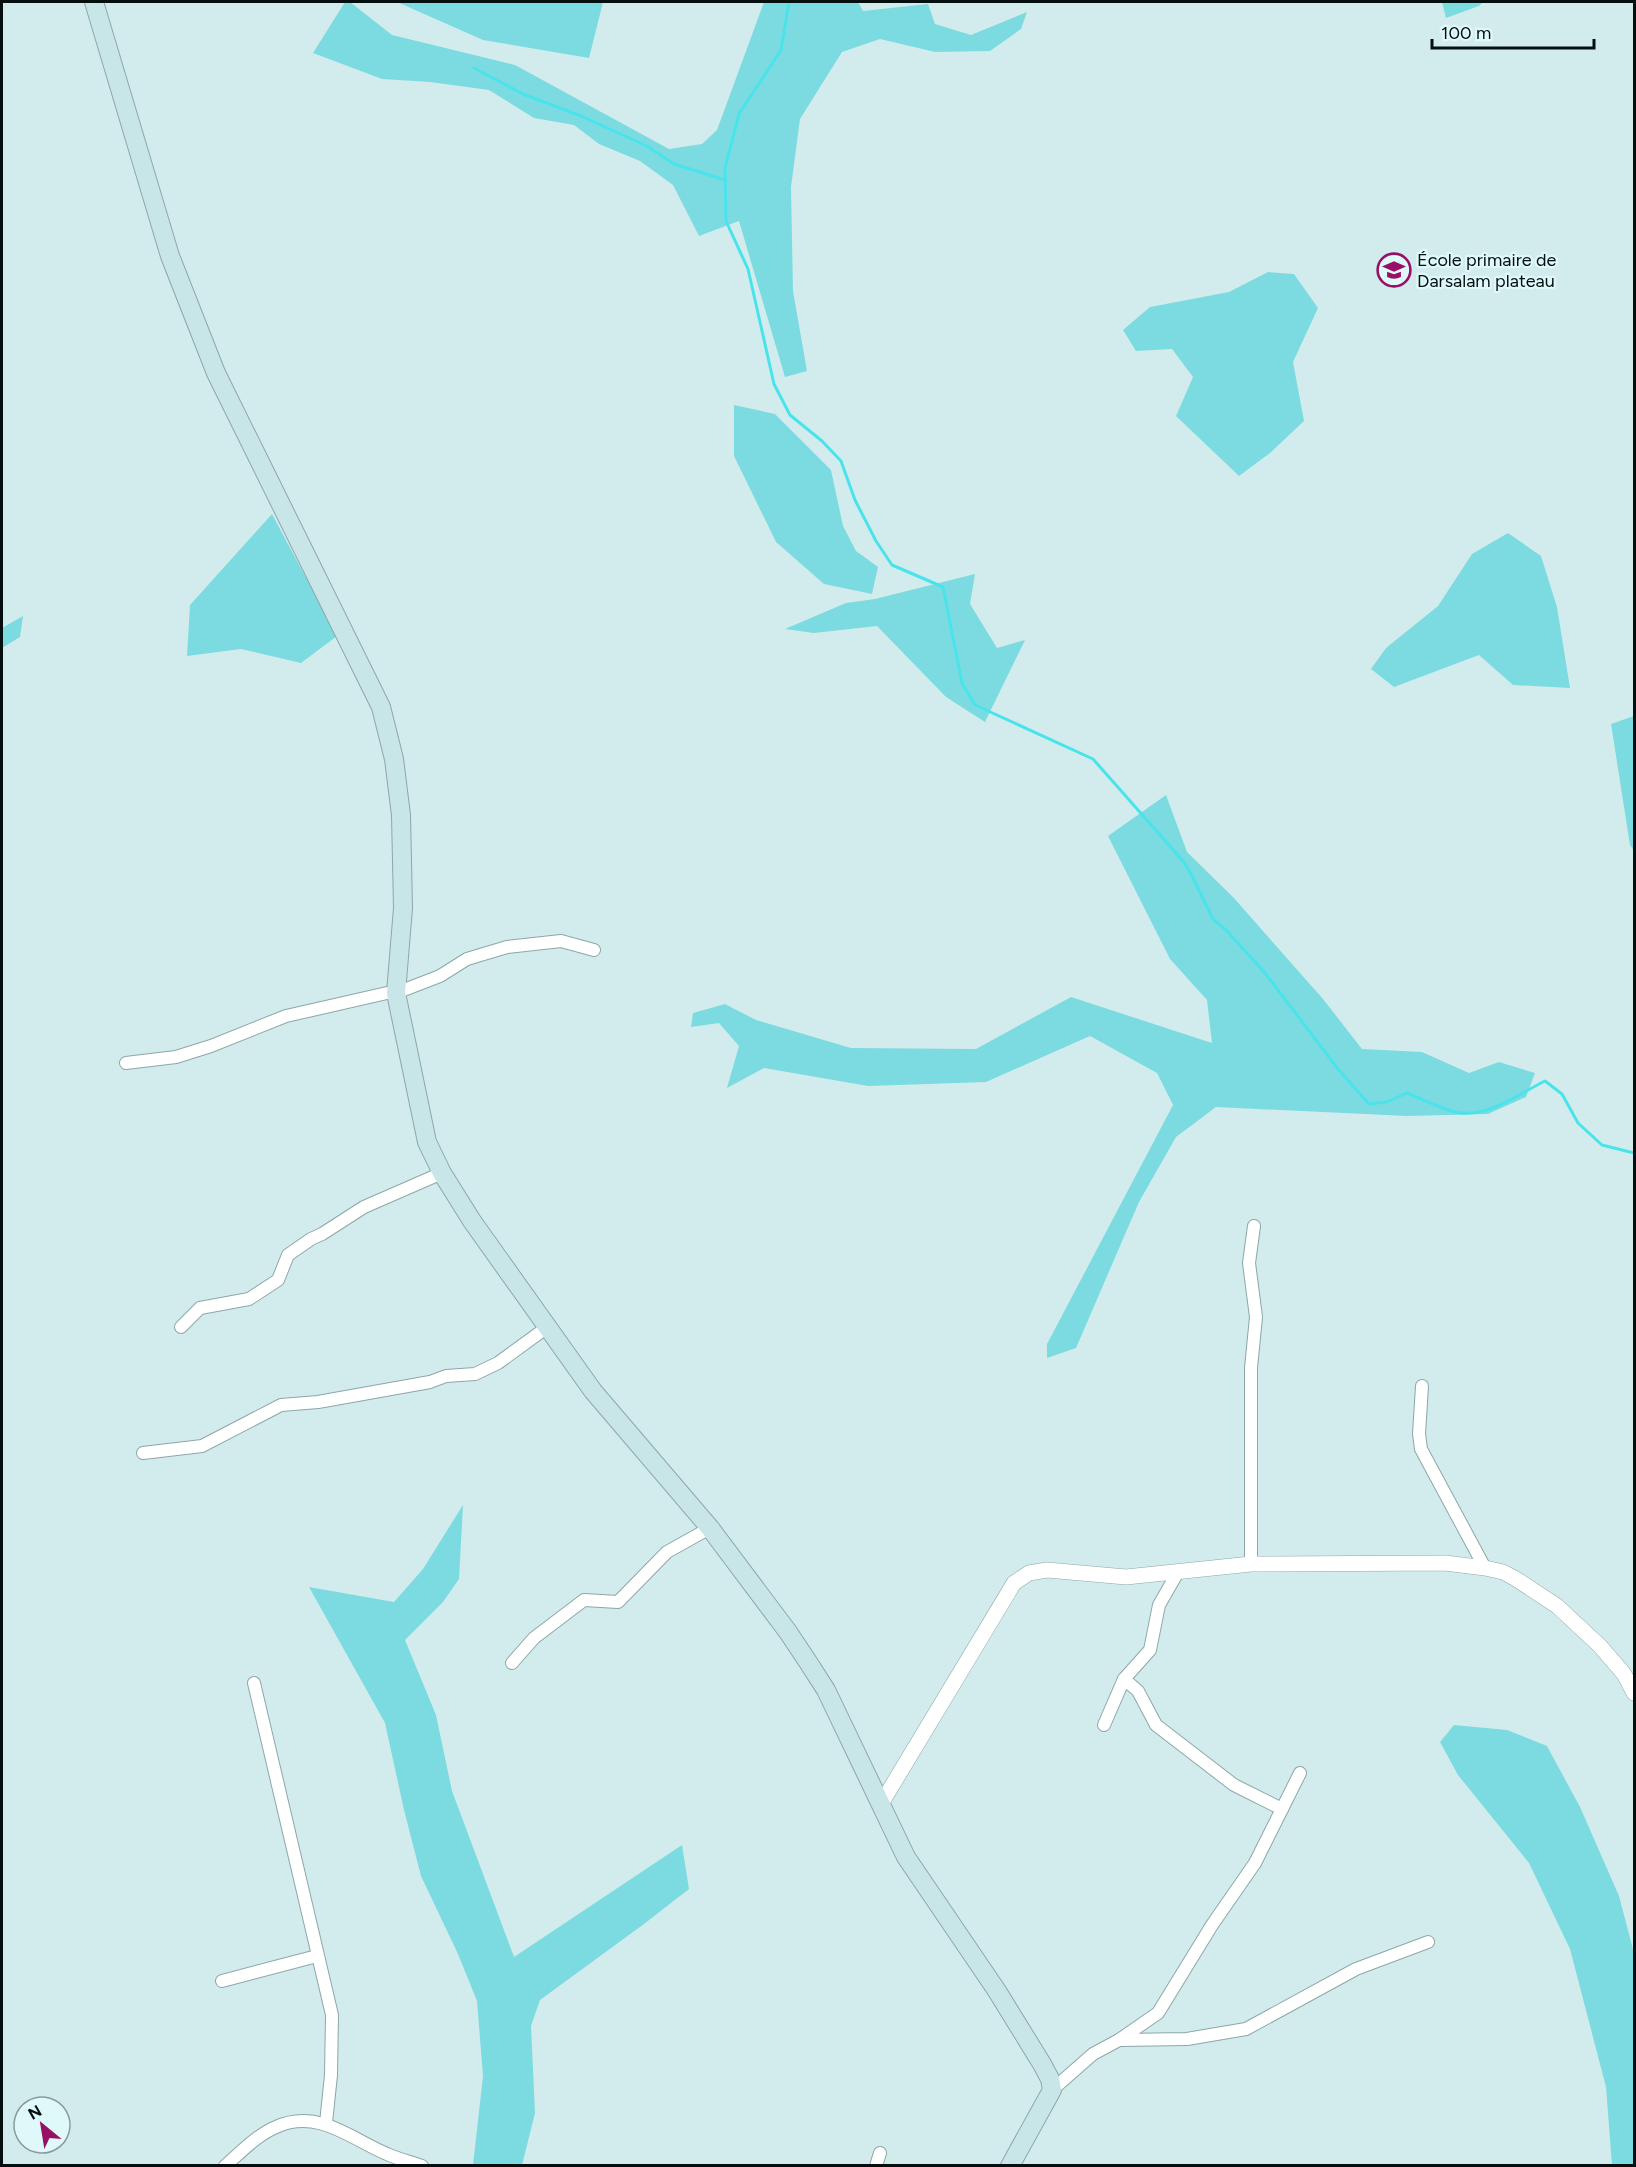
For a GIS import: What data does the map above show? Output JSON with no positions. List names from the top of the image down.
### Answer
{
  "places": {
    "school or university": ["École primaire de Darsalam plateau"]
  },
  "scale_bar": "100 m",
  "north": "top left"
}
